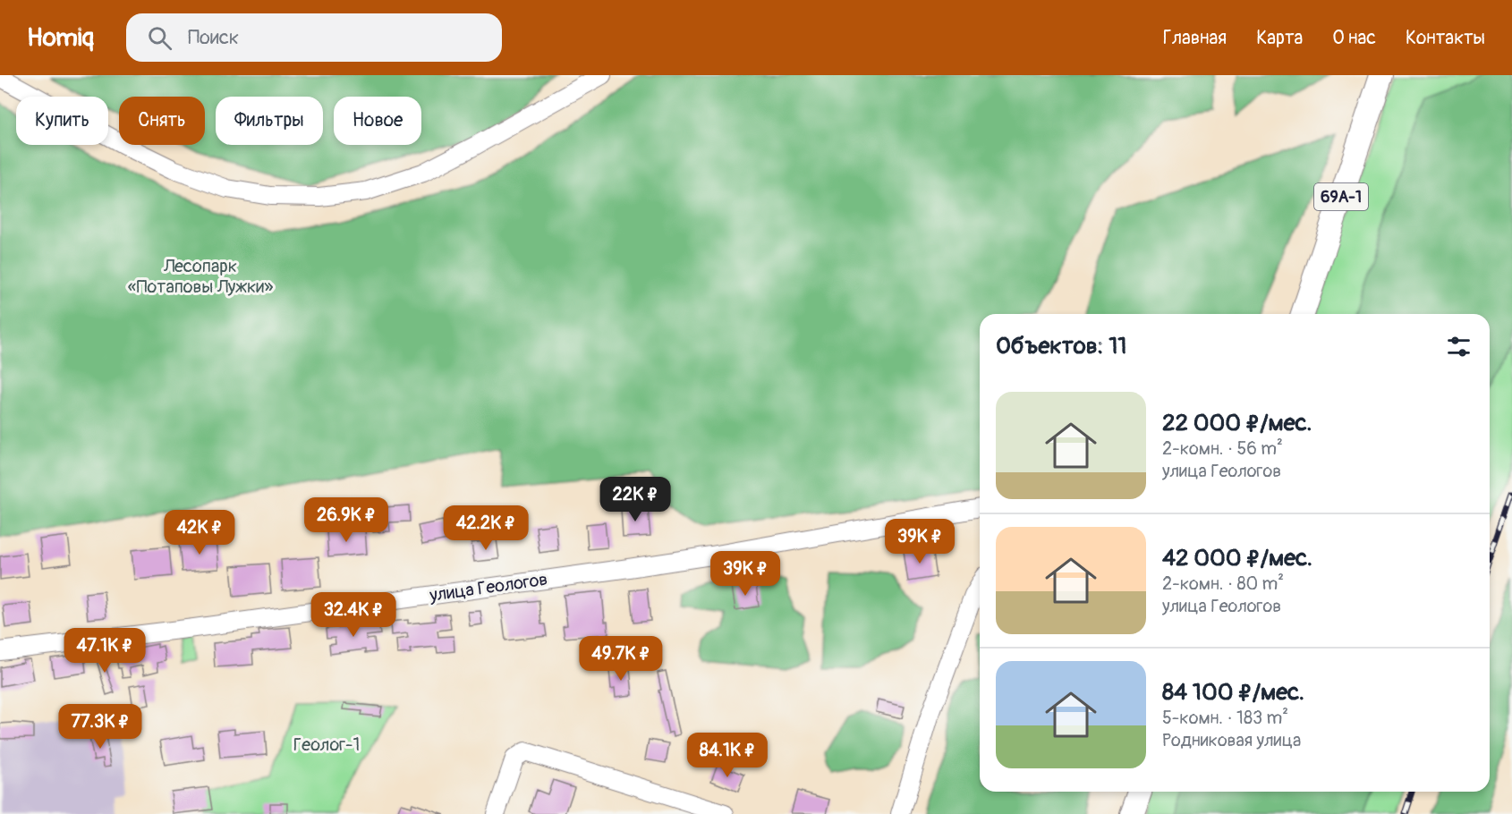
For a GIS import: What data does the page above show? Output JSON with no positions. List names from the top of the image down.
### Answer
{
  "streets": {
    "main road": ["69А-1"],
    "street": ["улица Геологов"]
  },
  "parks": ["Лесопарк «Потаповы Лужки»", "Геолог-1"],
  "page": {
    "header": "Homiq",
    "search": "Поиск",
    "nav": [
      "Главная",
      "Карта",
      "О нас",
      "Контакты"
    ],
    "chip": [
      "Купить",
      "Снять",
      "Фильтры",
      "Новое"
    ],
    "heading": "Объектов: 11",
    "list": [
      {
        "name": "22 000 ₽/мес.",
        "note": "2-комн. · 56 m² · улица Геологов"
      },
      {
        "name": "42 000 ₽/мес.",
        "note": "2-комн. · 80 m² · улица Геологов"
      },
      {
        "name": "84 100 ₽/мес.",
        "note": "5-комн. · 183 m² · Родниковая улица"
      }
    ],
    "price": [
      "22K ₽",
      "26.9K ₽",
      "42.2K ₽",
      "42K ₽",
      "39K ₽",
      "39K ₽",
      "32.4K ₽",
      "47.1K ₽",
      "49.7K ₽",
      "77.3K ₽",
      "84.1K ₽"
    ]
  }
}
